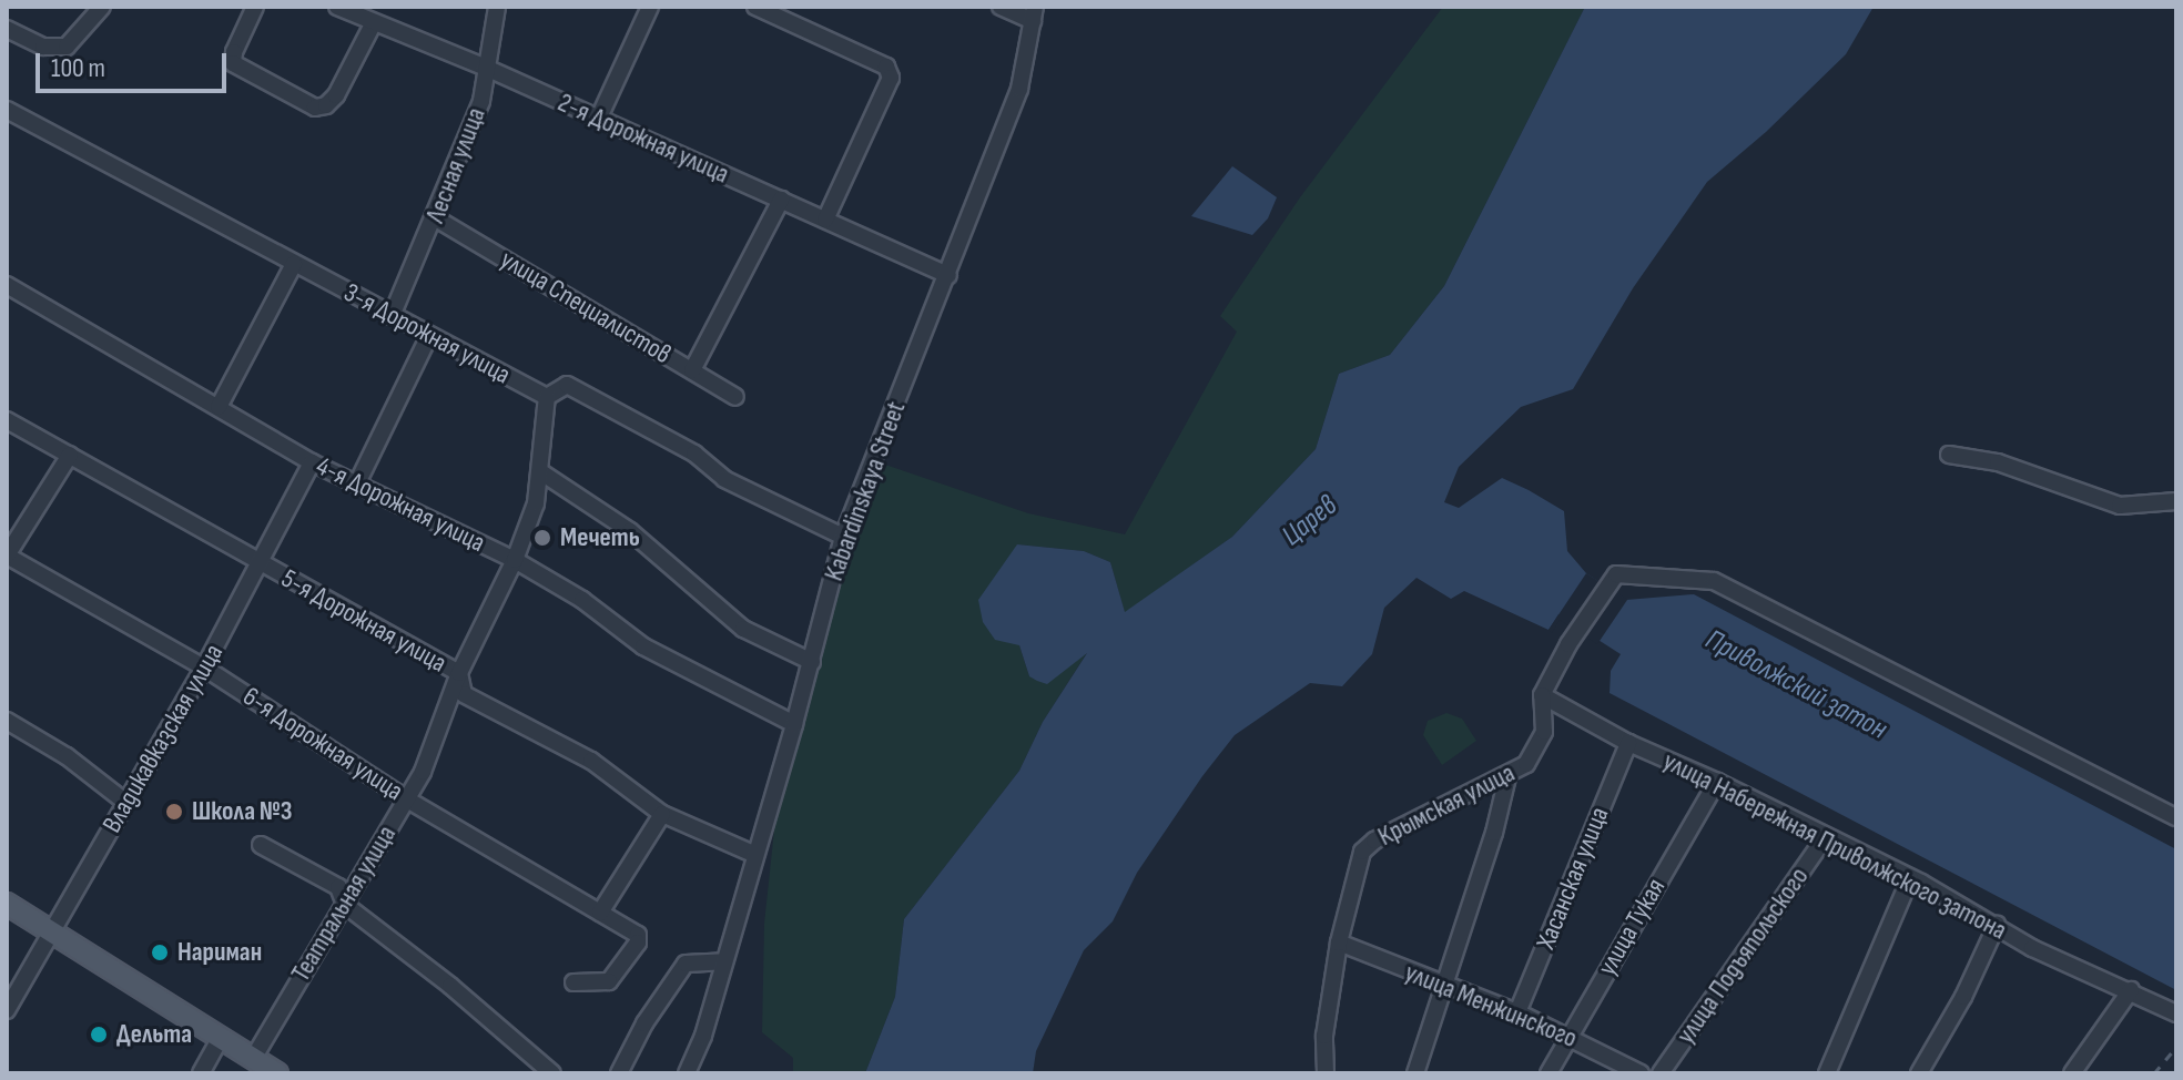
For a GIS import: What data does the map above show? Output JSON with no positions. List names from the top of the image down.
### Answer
{
  "streets": {
    "street": [
      "2-я Дорожная улица",
      "Лесная улица",
      "улица Специалистов",
      "3-я Дорожная улица",
      "Kabardinskaya Street",
      "4-я Дорожная улица",
      "5-я Дорожная улица",
      "Владикавказская улица",
      "6-я Дорожная улица",
      "Крымская улица",
      "улица Набережная Приволжского затона",
      "Хасанская улица",
      "Театральная улица",
      "улица Тукая",
      "улица Подъяпольского",
      "улица Менжинского"
    ]
  },
  "crossings": [
    ["2-я Дорожная улица", "Лесная улица"],
    ["2-я Дорожная улица", "Kabardinskaya Street"],
    ["Лесная улица", "улица Специалистов"],
    ["Лесная улица", "3-я Дорожная улица"],
    ["3-я Дорожная улица", "Театральная улица"],
    ["Kabardinskaya Street", "4-я Дорожная улица"],
    ["Kabardinskaya Street", "5-я Дорожная улица"],
    ["4-я Дорожная улица", "Владикавказская улица"],
    ["4-я Дорожная улица", "Театральная улица"],
    ["5-я Дорожная улица", "Владикавказская улица"],
    ["5-я Дорожная улица", "Театральная улица"],
    ["Владикавказская улица", "6-я Дорожная улица"],
    ["6-я Дорожная улица", "Театральная улица"],
    ["Крымская улица", "улица Набережная Приволжского затона"],
    ["Крымская улица", "улица Менжинского"],
    ["улица Набережная Приволжского затона", "Хасанская улица"],
    ["улица Набережная Приволжского затона", "улица Тукая"],
    ["улица Набережная Приволжского затона", "улица Подъяпольского"],
    ["Хасанская улица", "улица Менжинского"],
    ["улица Тукая", "улица Менжинского"]
  ],
  "water": ["Царев", "Приволжский затон"],
  "places": [
    "Мечеть",
    "Школа №3",
    "Нариман",
    "Дельта"
  ],
  "scale_bar": "100 m"
}
